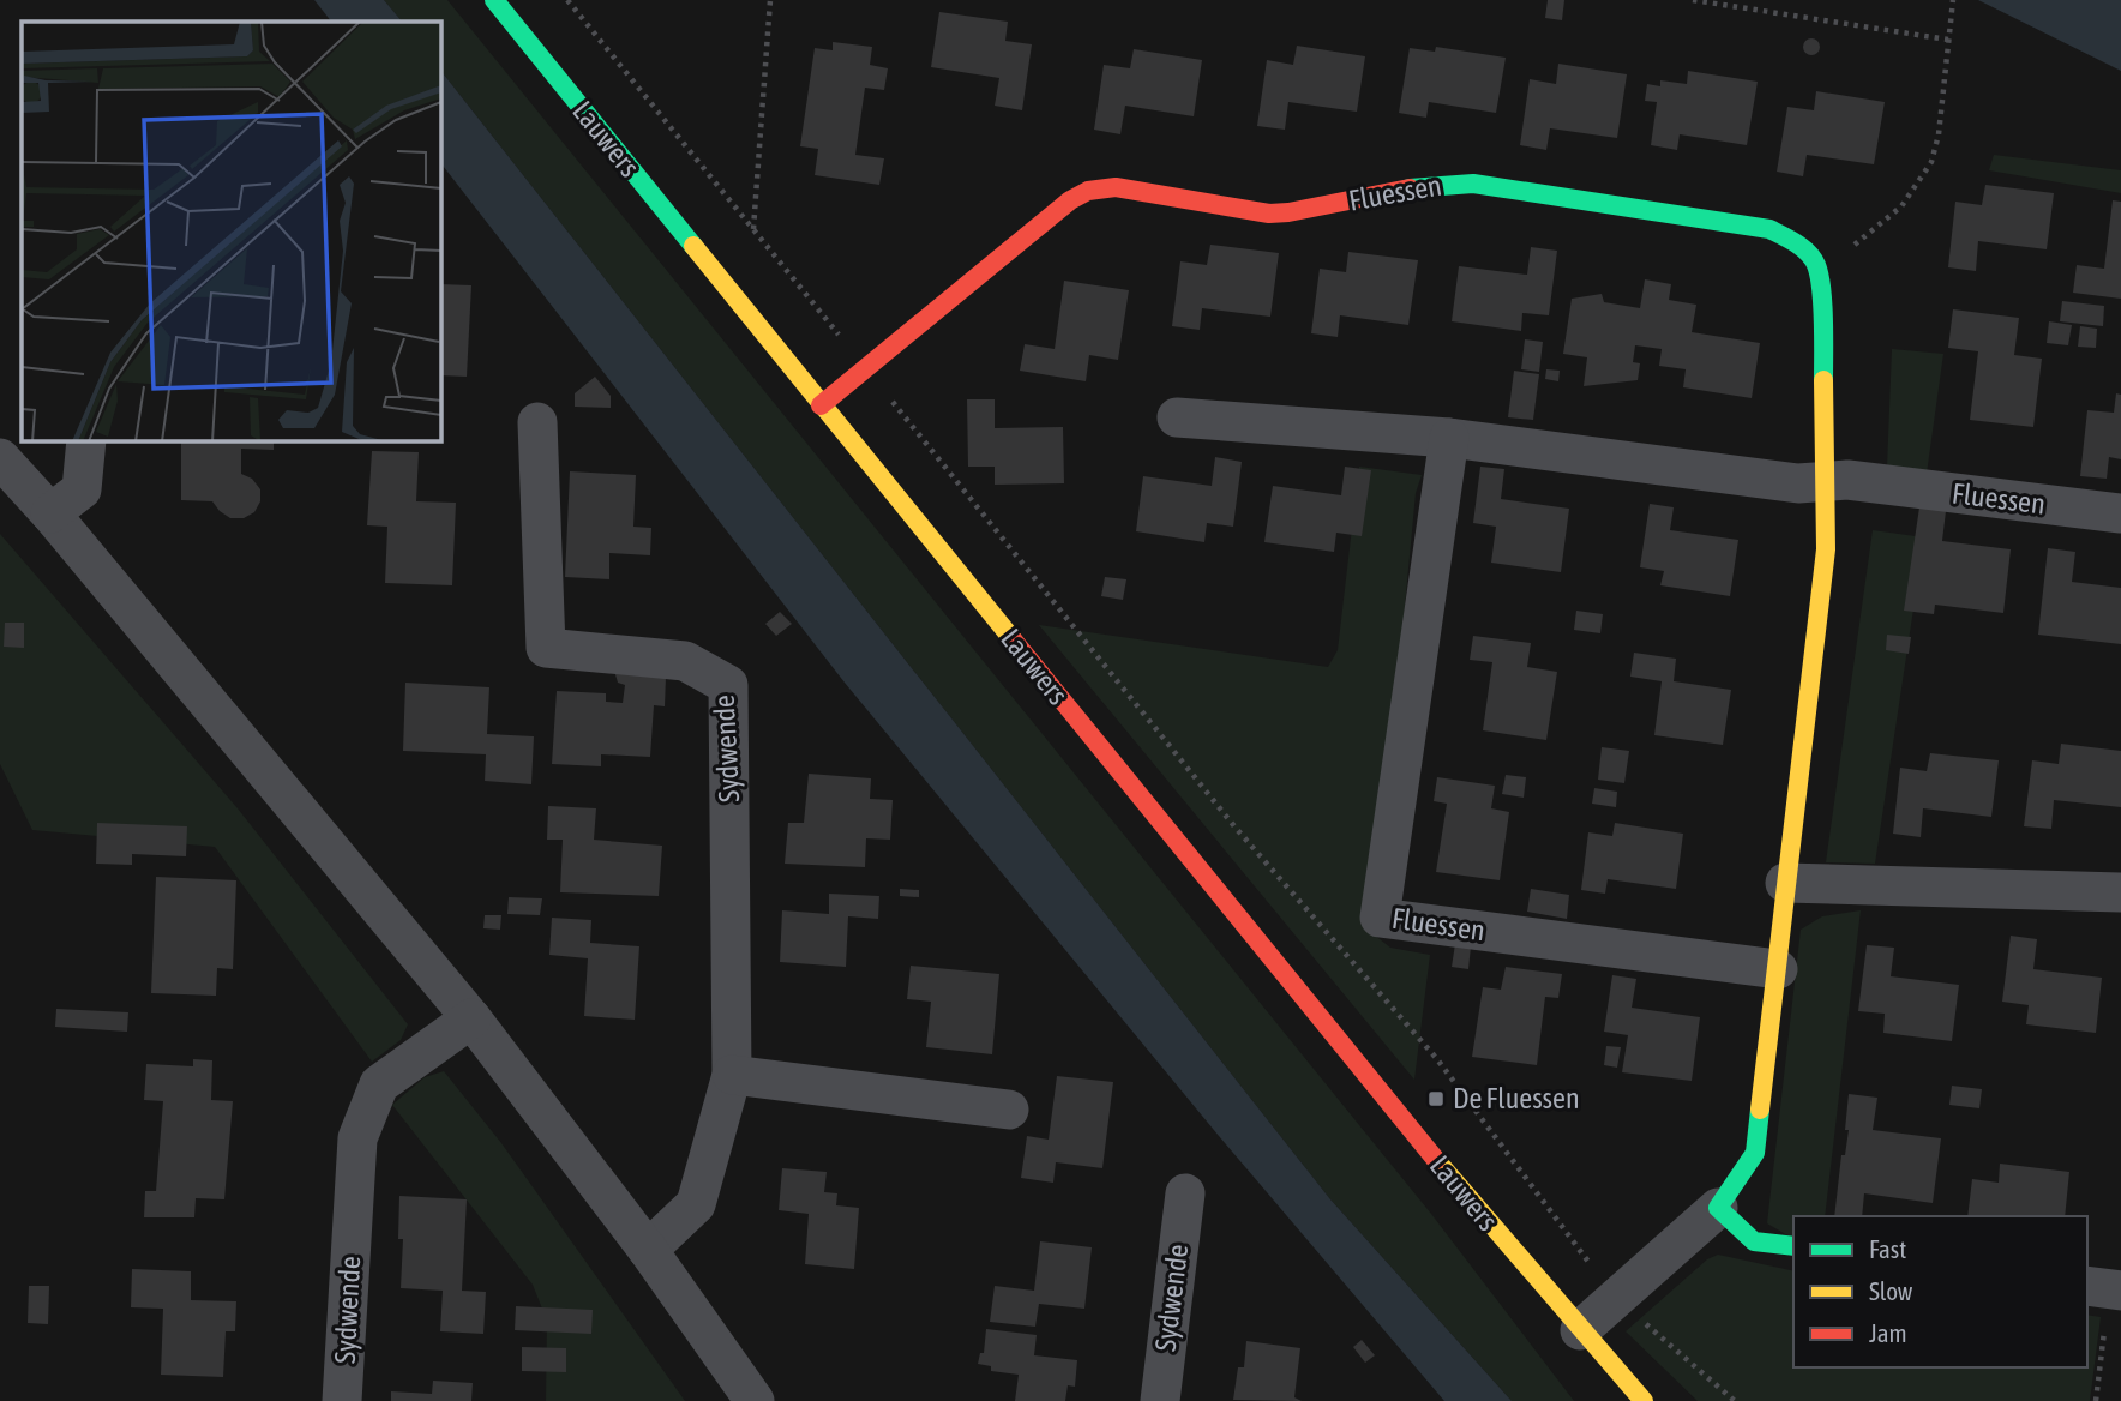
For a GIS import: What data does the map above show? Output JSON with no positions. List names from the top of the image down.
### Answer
{
  "streets": {
    "street": ["Lauwers", "Fluessen", "Sydwende"]
  },
  "crossings": [
    ["Lauwers", "Fluessen"]
  ],
  "places": {
    "transit": ["De Fluessen"]
  },
  "legend": ["Fast", "Slow", "Jam"]
}
